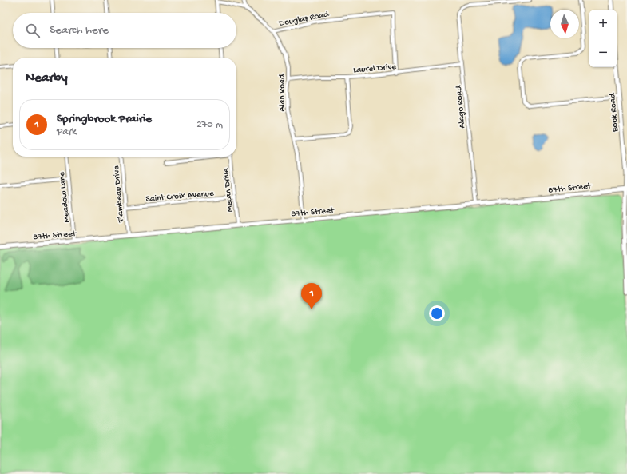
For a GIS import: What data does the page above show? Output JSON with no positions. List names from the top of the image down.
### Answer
{
  "streets": {
    "street": [
      "Douglas Road",
      "Laurel Drive",
      "Alan Road",
      "Alago Road",
      "Book Road",
      "87th Street",
      "Mecan Drive",
      "Flambeau Drive",
      "Saint Croix Avenue",
      "Meadow Lane"
    ]
  },
  "crossings": [
    ["Douglas Road", "Laurel Drive"],
    ["Douglas Road", "Alan Road"],
    ["Laurel Drive", "Alan Road"],
    ["Laurel Drive", "Alago Road"],
    ["Alan Road", "87th Street"],
    ["Alago Road", "87th Street"],
    ["Book Road", "87th Street"],
    ["87th Street", "Mecan Drive"],
    ["87th Street", "Flambeau Drive"],
    ["87th Street", "Meadow Lane"],
    ["Mecan Drive", "Saint Croix Avenue"],
    ["Flambeau Drive", "Saint Croix Avenue"]
  ],
  "north": "bottom",
  "page": {
    "map_buttons": ["+", "−"],
    "search": "Search here",
    "heading": "Nearby",
    "list": [
      {
        "mark": "1",
        "name": "Springbrook Prairie",
        "note": "Park",
        "value": "270 m"
      }
    ],
    "pins": "1"
  }
}
